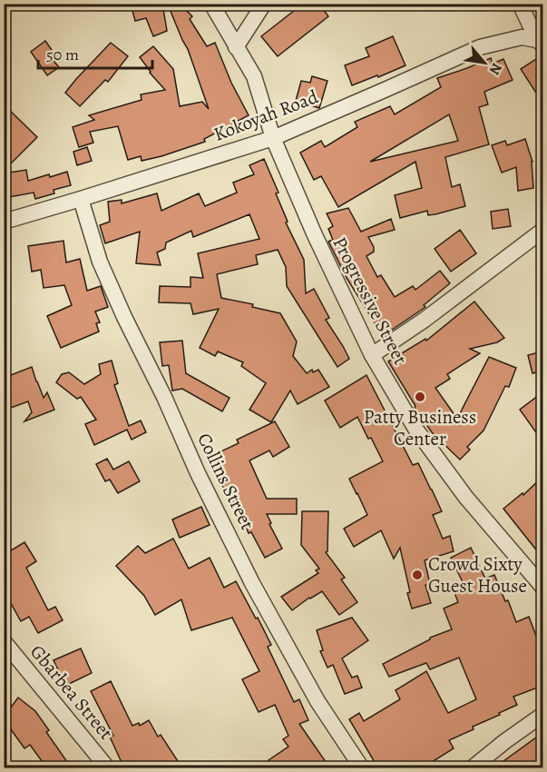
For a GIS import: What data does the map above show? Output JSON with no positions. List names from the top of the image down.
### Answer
{
  "streets": {
    "street": [
      "Kokoyah Road",
      "Progressive Street",
      "Collins Street",
      "Gbarbea Street"
    ]
  },
  "crossings": [
    ["Kokoyah Road", "Progressive Street"],
    ["Kokoyah Road", "Collins Street"]
  ],
  "places": ["Patty Business Center", "Crowd Sixty Guest House"],
  "scale_bar": "50 m",
  "north": "bottom right"
}
